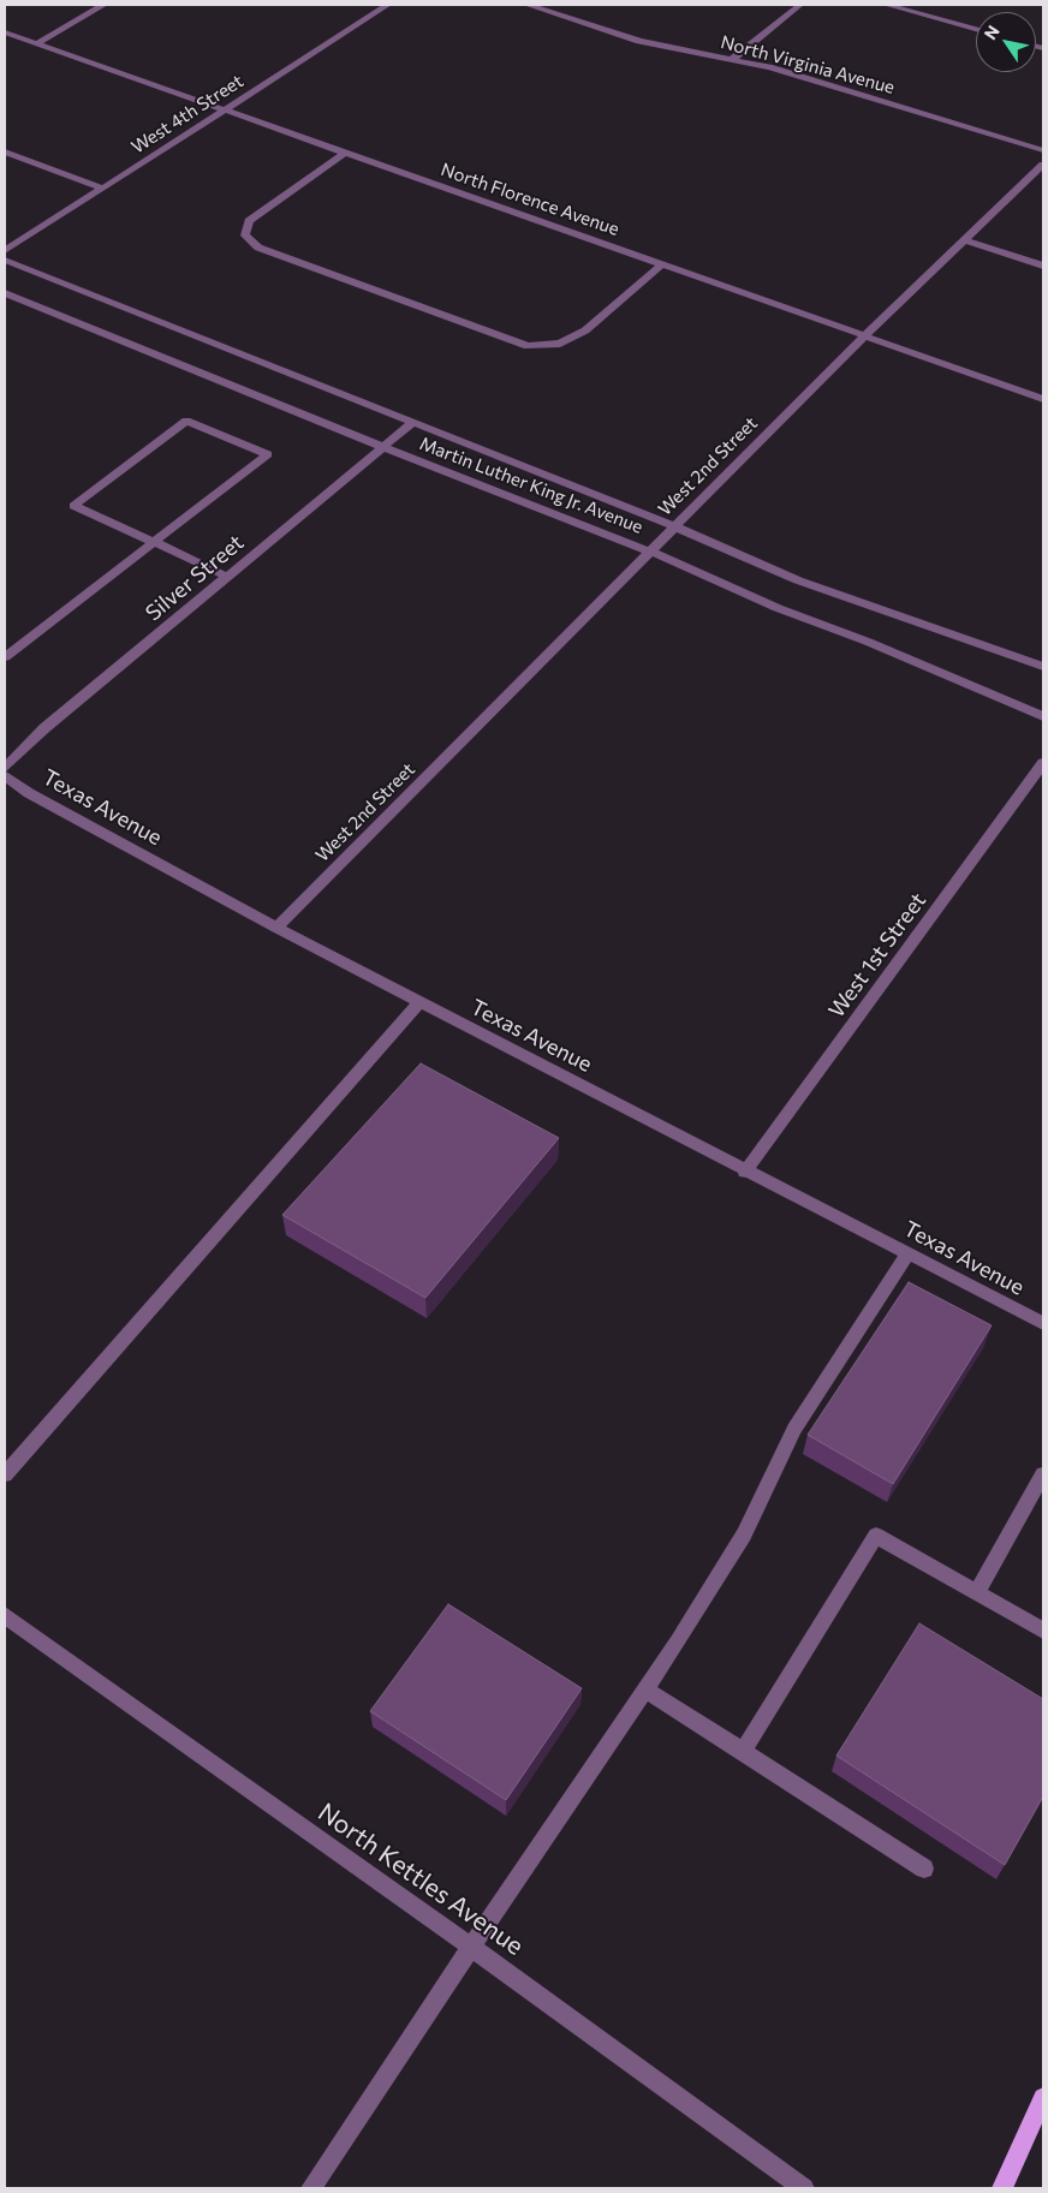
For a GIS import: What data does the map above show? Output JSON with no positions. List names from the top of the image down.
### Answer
{
  "streets": {
    "street": [
      "North Virginia Avenue",
      "West 4th Street",
      "North Florence Avenue",
      "West 2nd Street",
      "Martin Luther King Jr. Avenue",
      "Silver Street",
      "Texas Avenue",
      "West 1st Street",
      "North Kettles Avenue"
    ]
  },
  "crossings": [
    ["West 4th Street", "North Florence Avenue"],
    ["North Florence Avenue", "West 2nd Street"],
    ["West 2nd Street", "Martin Luther King Jr. Avenue"],
    ["West 2nd Street", "Texas Avenue"],
    ["Martin Luther King Jr. Avenue", "Silver Street"],
    ["Texas Avenue", "West 1st Street"]
  ],
  "north": "top left"
}
